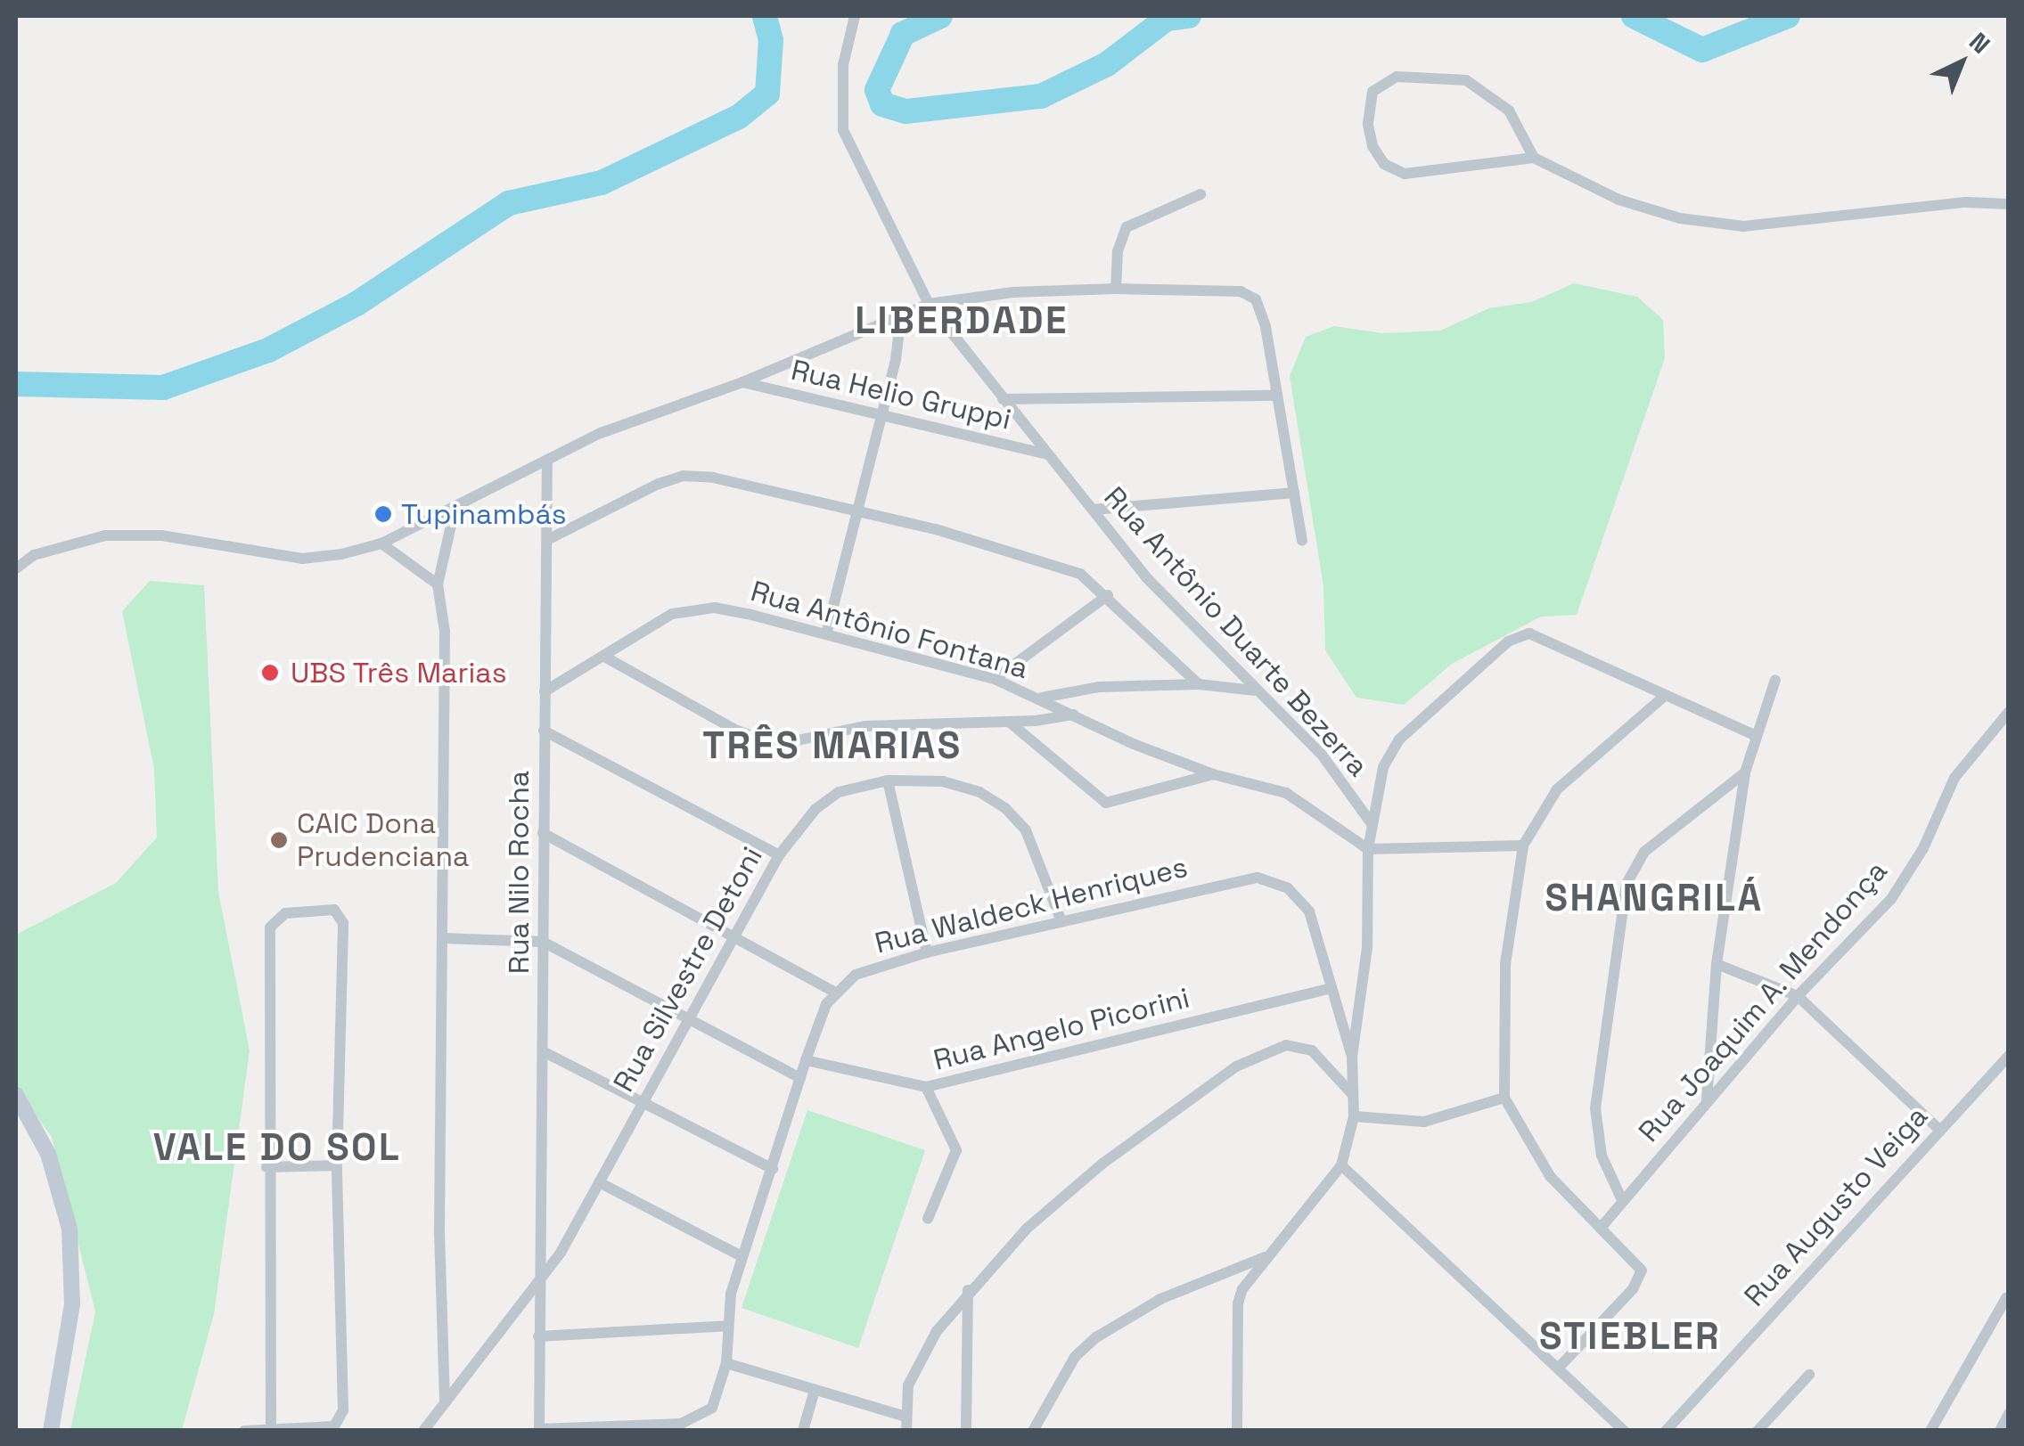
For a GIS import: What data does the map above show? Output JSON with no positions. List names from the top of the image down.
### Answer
{
  "streets": {
    "street": [
      "Rua Helio Gruppi",
      "Rua Antônio Fontana",
      "Rua Antônio Duarte Bezerra",
      "Rua Nilo Rocha",
      "Rua Waldeck Henriques",
      "Rua Silvestre Detoni",
      "Rua Joaquim A. Mendonça",
      "Rua Angelo Picorini",
      "Rua Augusto Veiga"
    ]
  },
  "crossings": [
    ["Rua Helio Gruppi", "Rua Antônio Duarte Bezerra"],
    ["Rua Antônio Fontana", "Rua Nilo Rocha"],
    ["Rua Nilo Rocha", "Rua Silvestre Detoni"],
    ["Rua Waldeck Henriques", "Rua Silvestre Detoni"],
    ["Rua Waldeck Henriques", "Rua Angelo Picorini"]
  ],
  "districts": [
    "LIBERDADE",
    "TRÊS MARIAS",
    "SHANGRILÁ",
    "VALE DO SOL",
    "STIEBLER"
  ],
  "places": ["Tupinambás", "UBS Três Marias", "CAIC Dona Prudenciana"],
  "north": "top right"
}
